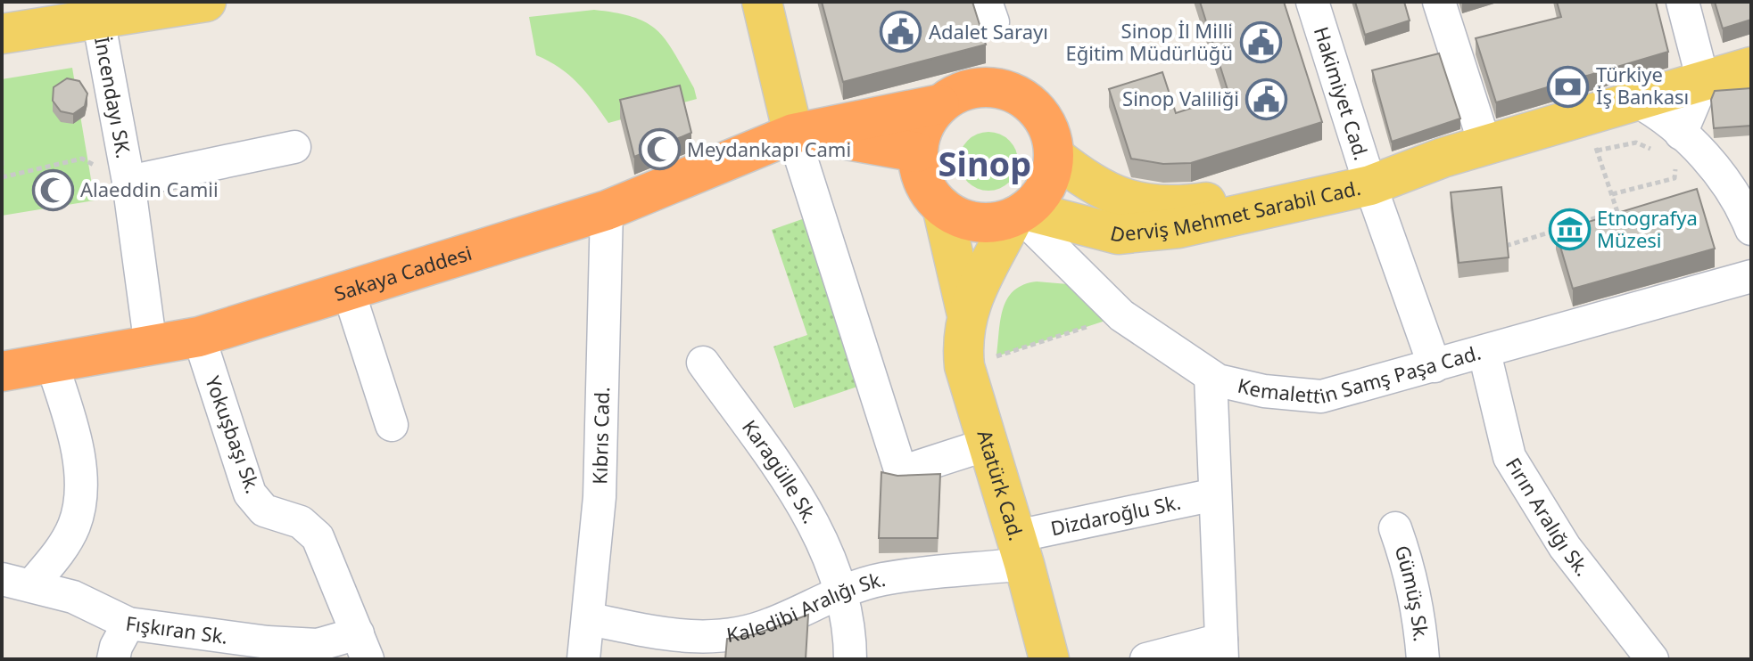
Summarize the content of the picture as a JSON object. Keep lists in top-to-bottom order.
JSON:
{
  "streets": {
    "highway": ["Sakaya Caddesi"],
    "main road": ["Derviş Mehmet Sarabil Cad.", "Atatürk Cad."],
    "street": [
      "Hakimiyet Cad.",
      "İncendayı SK.",
      "Kemalettin Samş Paşa Cad.",
      "Yokuşbaşı Sk.",
      "Kıbrıs Cad.",
      "Karagülle Sk.",
      "Dizdaroğlu Sk.",
      "Fırın Aralığı Sk.",
      "Gümüş Sk.",
      "Kaledibi Aralığı Sk.",
      "Fışkıran Sk."
    ]
  },
  "crossings": [
    ["Hakimiyet Cad.", "Derviş Mehmet Sarabil Cad."],
    ["Hakimiyet Cad.", "Kemalettin Samş Paşa Cad."],
    ["İncendayı SK.", "Sakaya Caddesi"],
    ["Derviş Mehmet Sarabil Cad.", "Sakaya Caddesi"],
    ["Derviş Mehmet Sarabil Cad.", "Kemalettin Samş Paşa Cad."],
    ["Sakaya Caddesi", "Kemalettin Samş Paşa Cad."],
    ["Sakaya Caddesi", "Yokuşbaşı Sk."],
    ["Sakaya Caddesi", "Kıbrıs Cad."],
    ["Kemalettin Samş Paşa Cad.", "Fırın Aralığı Sk."],
    ["Yokuşbaşı Sk.", "Fışkıran Sk."],
    ["Kıbrıs Cad.", "Kaledibi Aralığı Sk."],
    ["Karagülle Sk.", "Kaledibi Aralığı Sk."],
    ["Atatürk Cad.", "Dizdaroğlu Sk."],
    ["Atatürk Cad.", "Kaledibi Aralığı Sk."],
    ["Dizdaroğlu Sk.", "Kaledibi Aralığı Sk."]
  ],
  "districts": ["Sinop"],
  "places": {
    "public building": ["Adalet Sarayı", "Sinop İl Milli Eğitim Müdürlüğü", "Sinop Valiliği"],
    "bank": ["Türkiye İş Bankası"],
    "mosque": ["Meydankapı Cami", "Alaeddin Camii"],
    "museum": ["Etnografya Müzesi"]
  }
}
